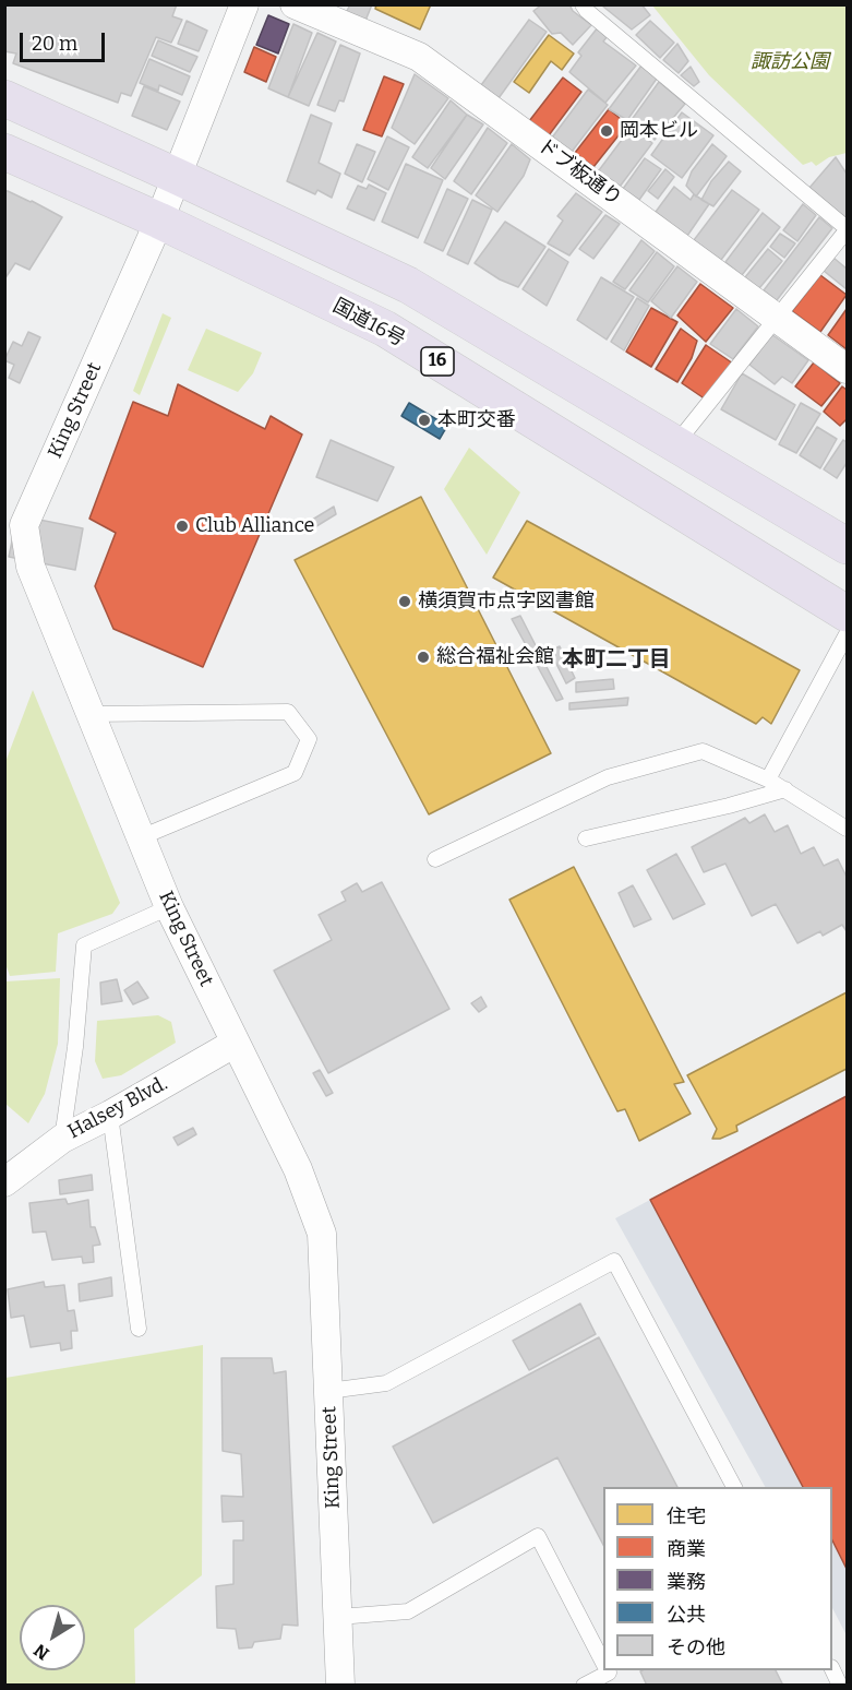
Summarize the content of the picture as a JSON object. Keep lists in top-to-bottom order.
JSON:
{
  "streets": {
    "highway": ["国道16号", "16"],
    "street": ["ドブ板通り", "King Street", "Halsey Blvd."]
  },
  "crossings": [
    ["国道16号", "King Street"],
    ["16", "King Street"],
    ["King Street", "Halsey Blvd."]
  ],
  "districts": ["本町二丁目"],
  "parks": ["諏訪公園"],
  "places": [
    "岡本ビル",
    "本町交番",
    "Club Alliance",
    "横須賀市点字図書館",
    "総合福祉会館"
  ],
  "legend": [
    "住宅",
    "商業",
    "業務",
    "公共",
    "その他"
  ],
  "scale_bar": "20 m",
  "north": "bottom left"
}
